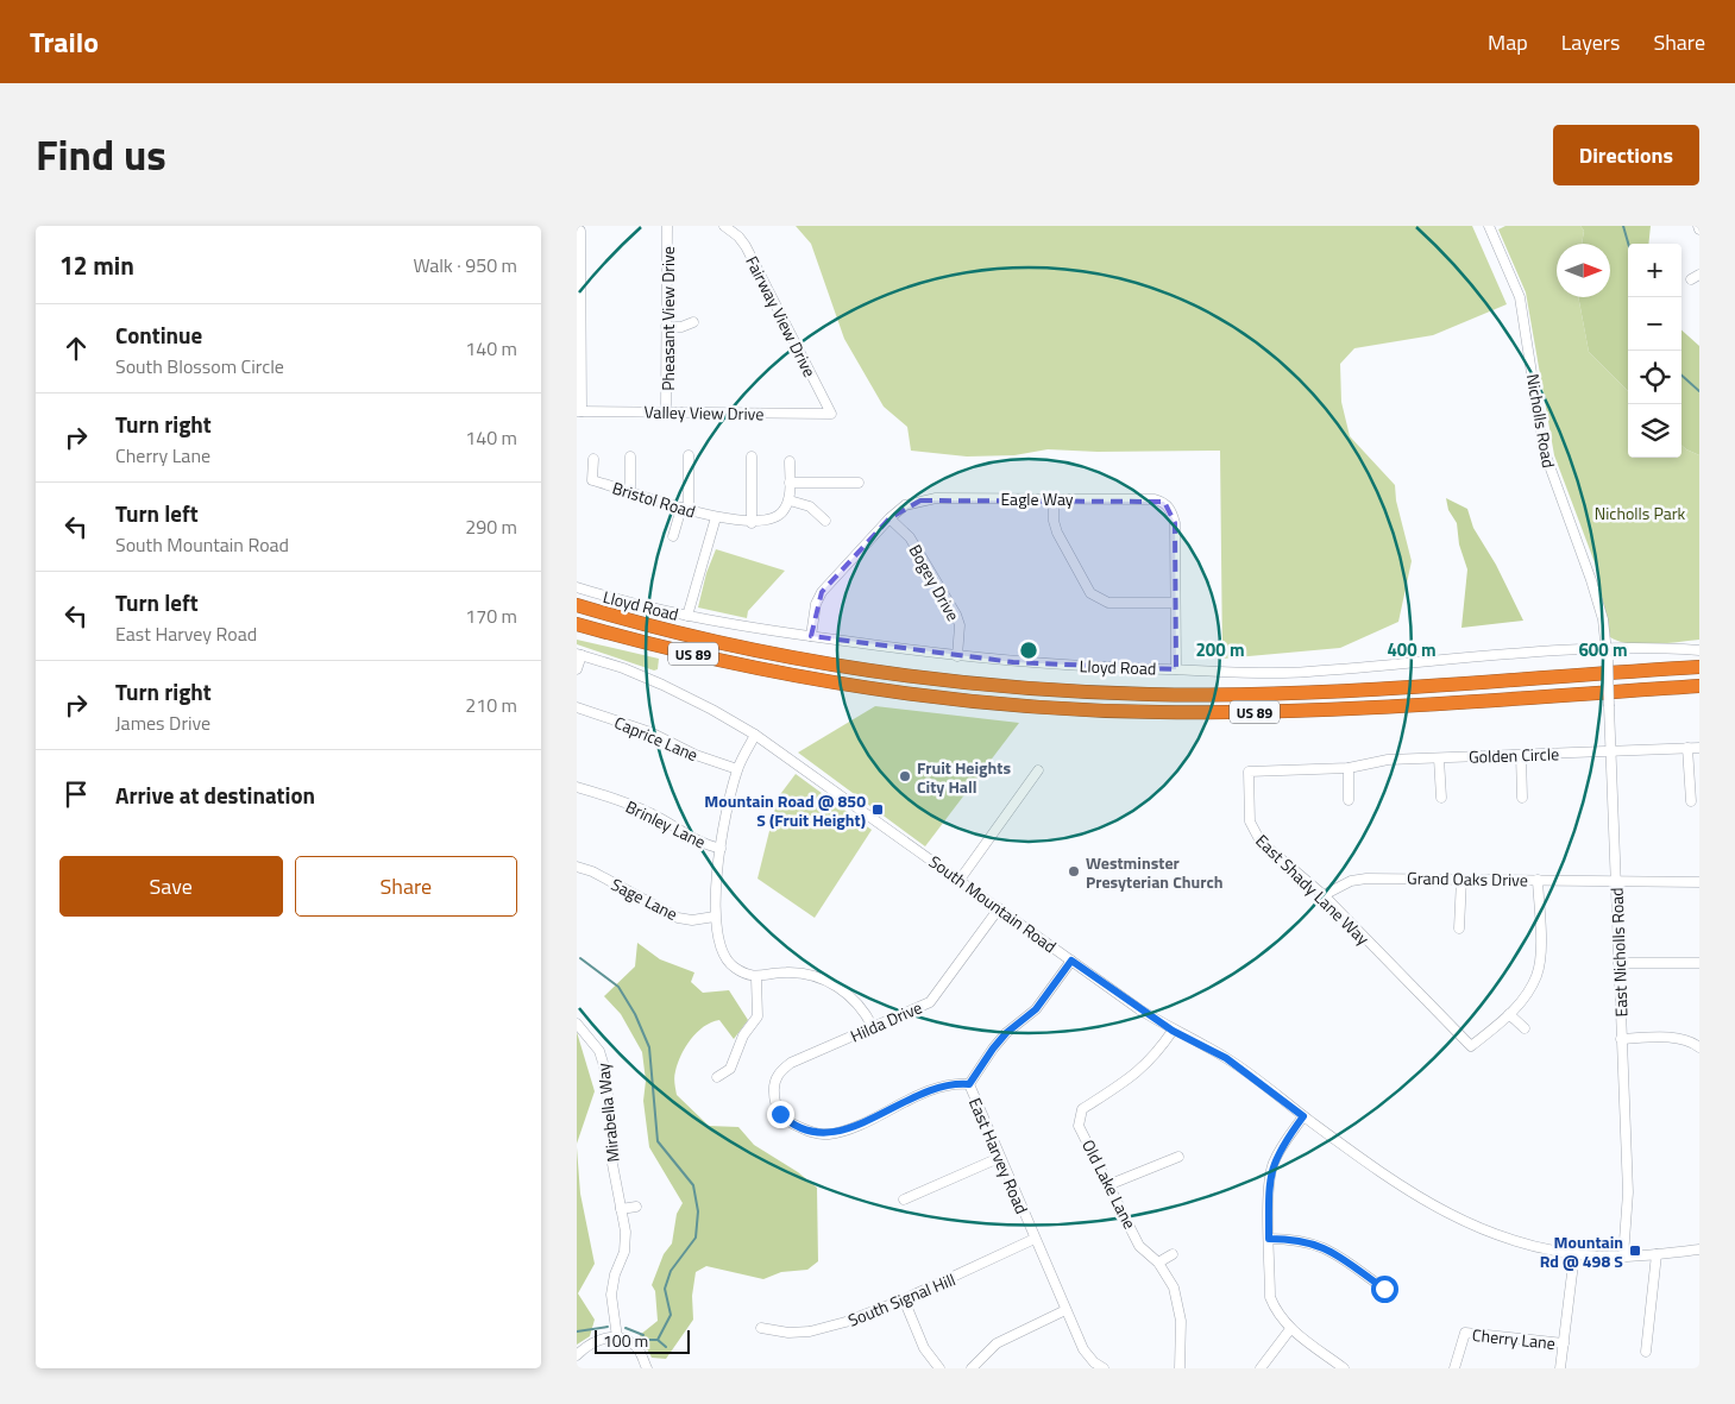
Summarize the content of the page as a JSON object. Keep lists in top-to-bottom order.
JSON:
{
  "streets": {
    "highway": ["US 89"],
    "street": [
      "Fairway View Drive",
      "Pheasant View Drive",
      "Valley View Drive",
      "Nicholls Road",
      "Eagle Way",
      "Bristol Road",
      "Bogey Drive",
      "Lloyd Road",
      "Caprice Lane",
      "Golden Circle",
      "Brinley Lane",
      "Grand Oaks Drive",
      "East Shady Lane Way",
      "Sage Lane",
      "South Mountain Road",
      "East Nicholls Road",
      "Hilda Drive",
      "Mirabella Way",
      "East Harvey Road",
      "Old Lake Lane",
      "South Signal Hill",
      "Cherry Lane"
    ]
  },
  "crossings": [
    ["Fairway View Drive", "Valley View Drive"],
    ["Pheasant View Drive", "Valley View Drive"],
    ["Nicholls Road", "Lloyd Road"],
    ["Nicholls Road", "East Nicholls Road"],
    ["Eagle Way", "Bogey Drive"],
    ["Eagle Way", "Lloyd Road"],
    ["Bristol Road", "Lloyd Road"],
    ["Bogey Drive", "Lloyd Road"],
    ["Lloyd Road", "East Nicholls Road"],
    ["Golden Circle", "East Shady Lane Way"],
    ["Golden Circle", "East Nicholls Road"],
    ["Grand Oaks Drive", "East Shady Lane Way"],
    ["Grand Oaks Drive", "East Nicholls Road"],
    ["South Mountain Road", "East Nicholls Road"],
    ["South Mountain Road", "Hilda Drive"],
    ["South Mountain Road", "East Harvey Road"],
    ["South Mountain Road", "Old Lake Lane"],
    ["Hilda Drive", "East Harvey Road"],
    ["East Harvey Road", "South Signal Hill"]
  ],
  "parks": ["Nicholls Park"],
  "places": {
    "other": ["Fruit Heights City Hall", "Westminster Presyterian Church"],
    "transit": ["Mountain Road @ 850 S (Fruit Height)", "Mountain Rd @ 498 S"]
  },
  "scale_bar": "100 m",
  "north": "right",
  "page": {
    "header": "Trailo",
    "nav": ["Map", "Layers", "Share"],
    "title": "Find us",
    "buttons": [
      "Directions",
      ["Save", "Share"]
    ],
    "heading": ["12 min", "Walk · 950 m"],
    "map_buttons": ["+", "−"],
    "list": [
      ["Continue", "South Blossom Circle", "140 m"],
      ["Turn right", "Cherry Lane", "140 m"],
      ["Turn left", "South Mountain Road", "290 m"],
      ["Turn left", "East Harvey Road", "170 m"],
      ["Turn right", "James Drive", "210 m"],
      "Arrive at destination"
    ],
    "scale": "100 m"
  },
  "rings": ["200 m", "400 m", "600 m"]
}
